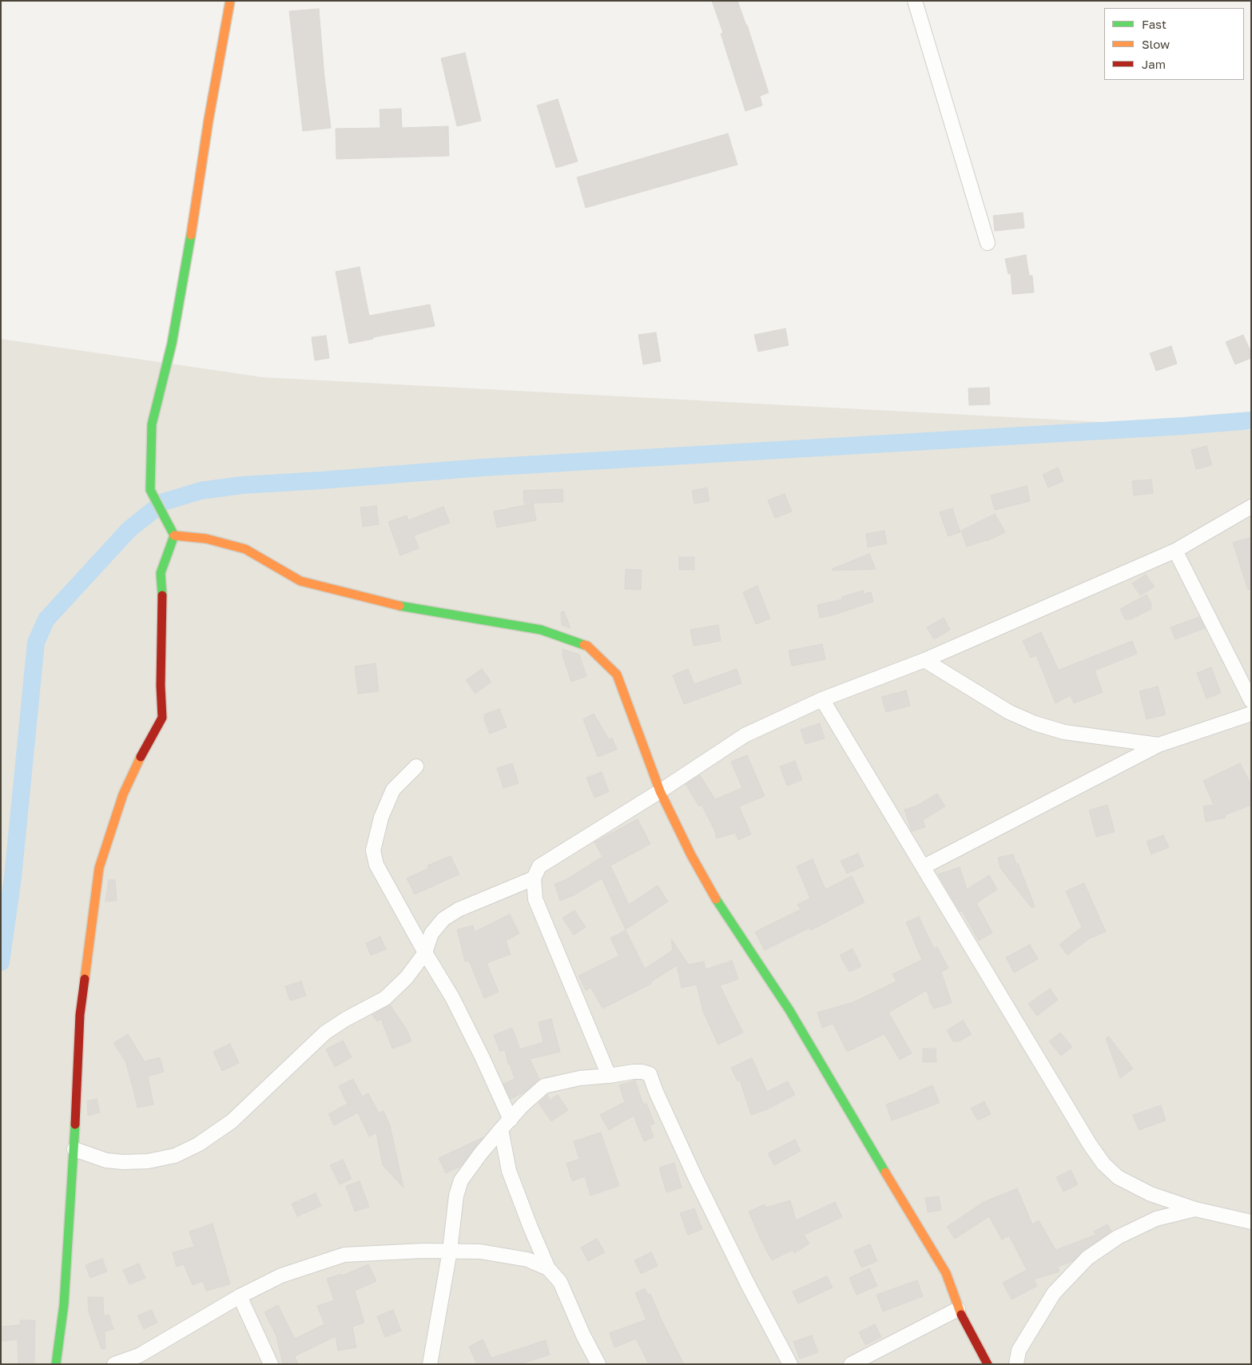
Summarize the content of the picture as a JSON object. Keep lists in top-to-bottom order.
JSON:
{
  "legend": ["Fast", "Slow", "Jam"]
}
